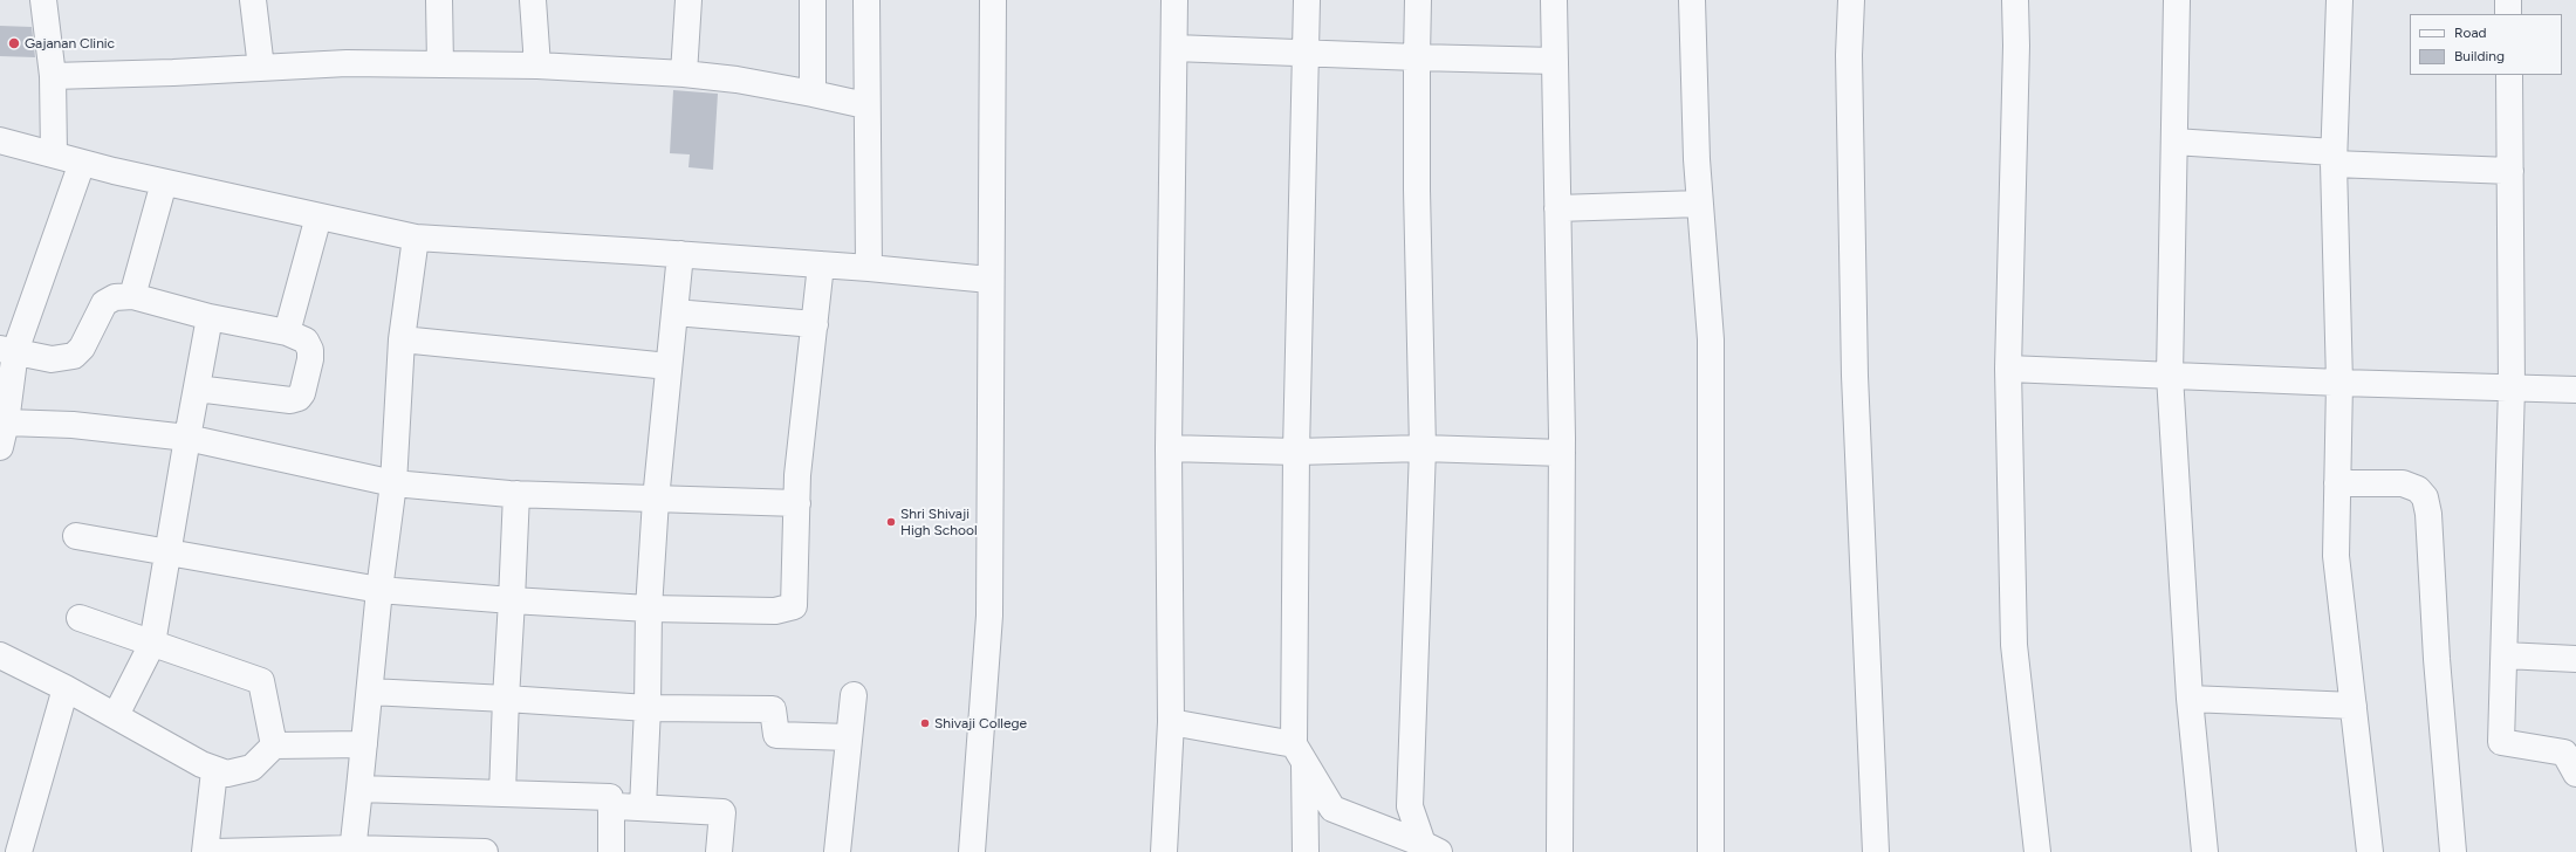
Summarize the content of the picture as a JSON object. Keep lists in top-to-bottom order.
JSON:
{
  "places": ["Gajanan Clinic", "Shri Shivaji High School", "Shivaji College"],
  "legend": ["Road", "Building"]
}
